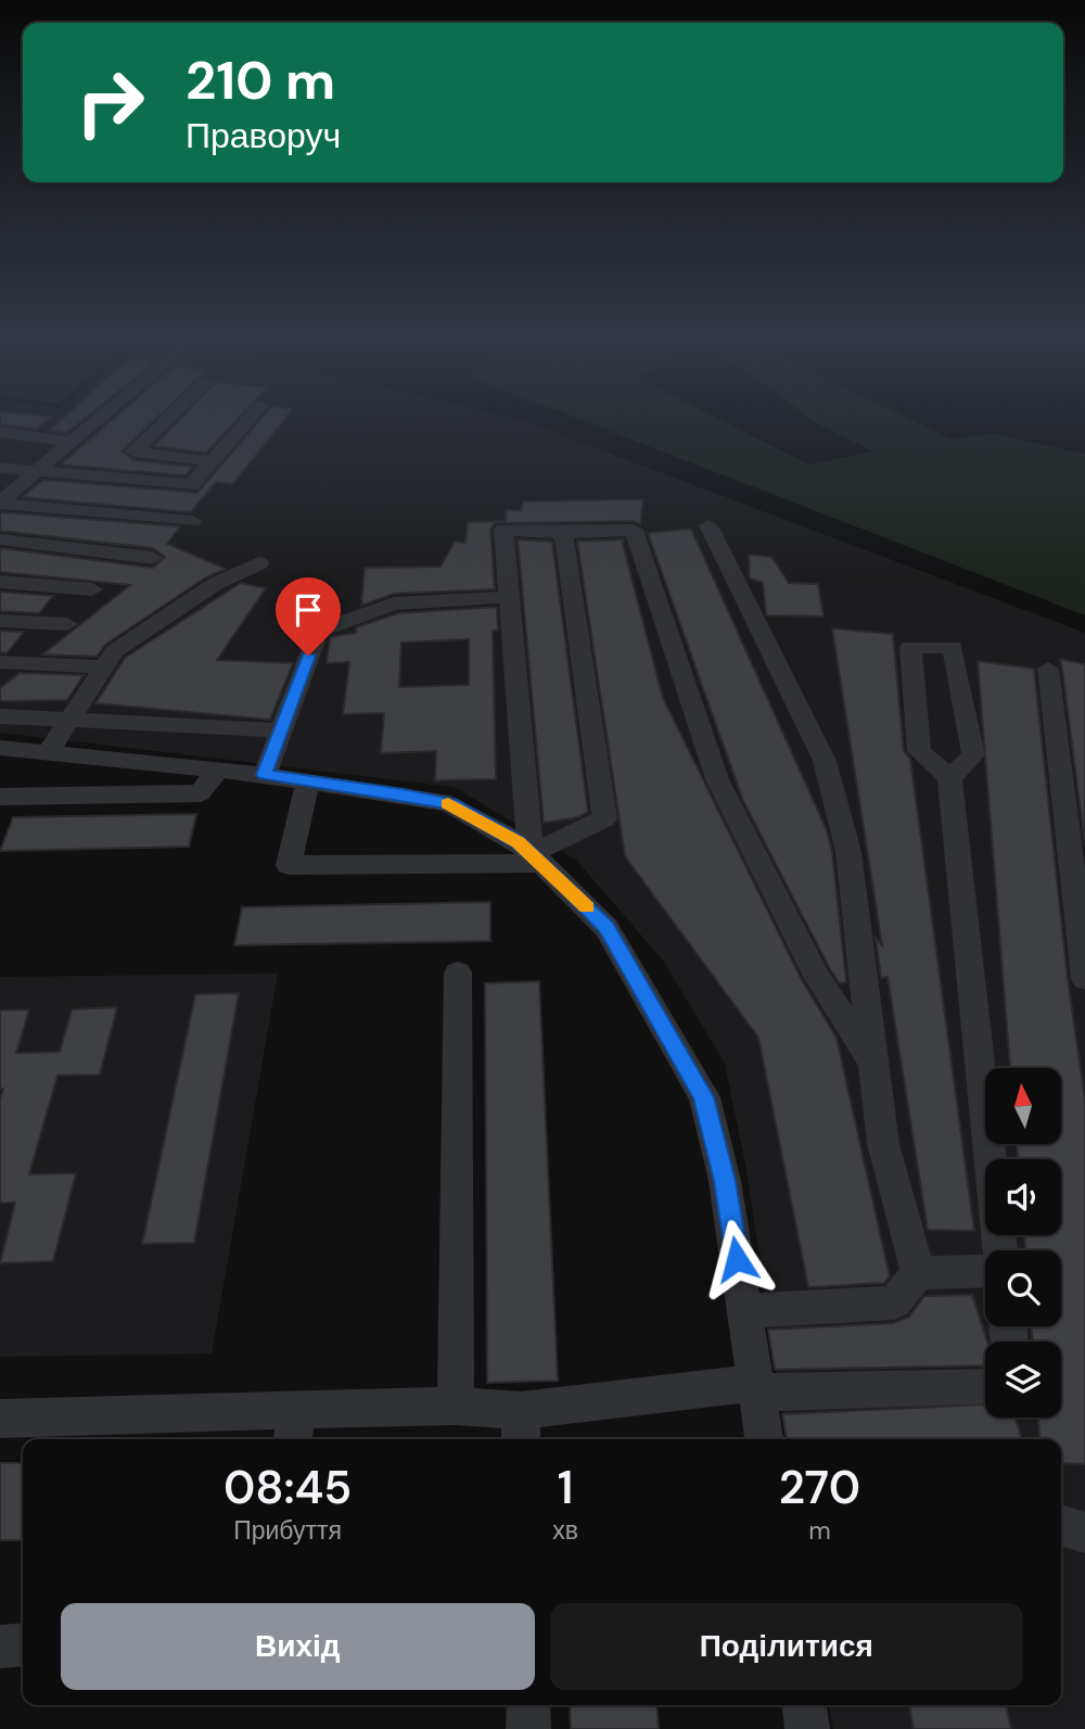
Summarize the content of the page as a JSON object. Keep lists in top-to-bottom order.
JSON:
{
  "north": "top",
  "page": {
    "turn": ["210 m", "Праворуч"],
    "eta": [
      "08:45",
      "Прибуття",
      "1",
      "хв",
      "270",
      "m"
    ],
    "buttons": ["Вихід", "Поділитися"]
  }
}
